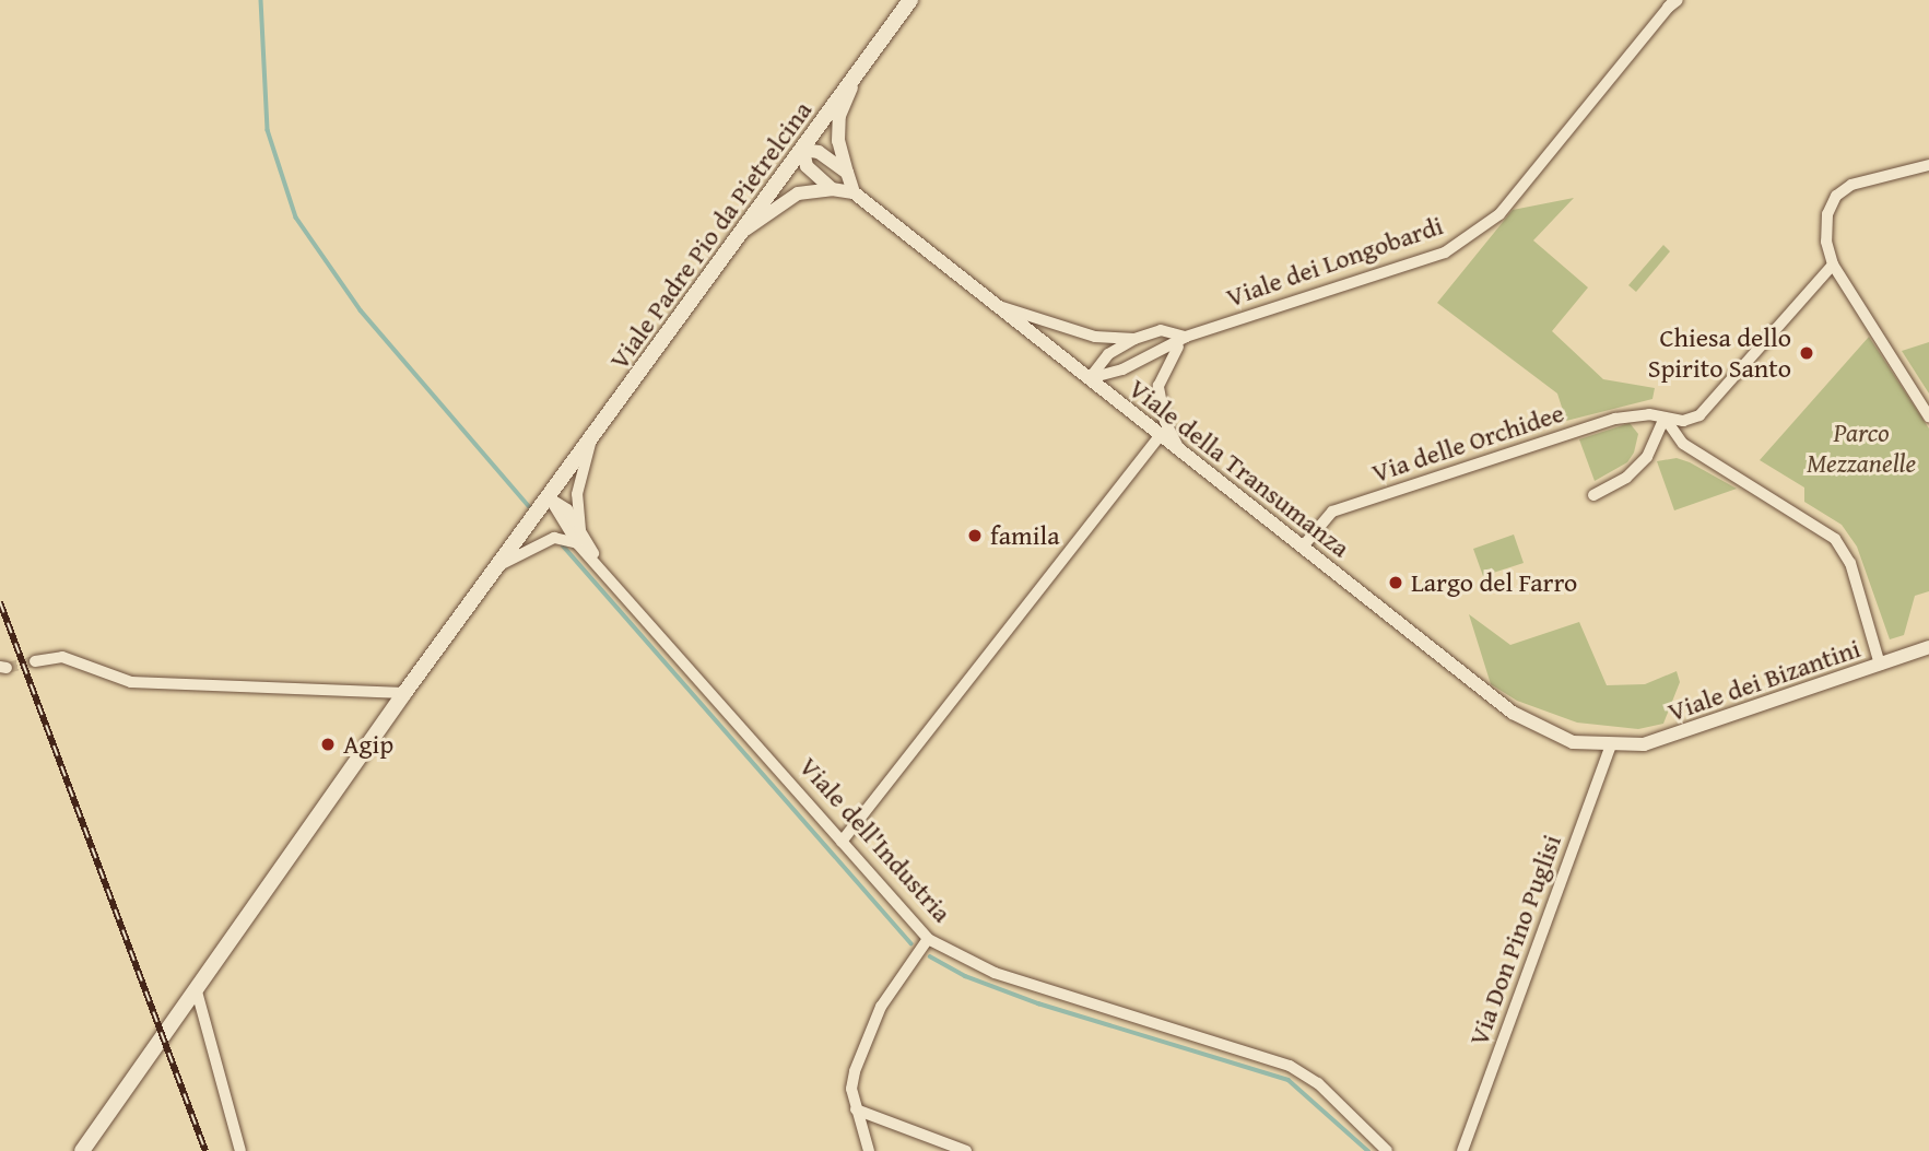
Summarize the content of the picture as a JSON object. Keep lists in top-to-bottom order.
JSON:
{
  "streets": {
    "main road": ["Viale Padre Pio da Pietrelcina"],
    "street": [
      "Viale dei Longobardi",
      "Via delle Orchidee",
      "Viale della Transumanza",
      "Viale dei Bizantini",
      "Viale dell'Industria",
      "Via Don Pino Puglisi"
    ]
  },
  "crossings": [
    ["Viale Padre Pio da Pietrelcina", "Viale della Transumanza"],
    ["Viale Padre Pio da Pietrelcina", "Viale dell'Industria"],
    ["Viale dei Longobardi", "Viale della Transumanza"],
    ["Via delle Orchidee", "Viale della Transumanza"],
    ["Viale della Transumanza", "Viale dei Bizantini"],
    ["Viale della Transumanza", "Via Don Pino Puglisi"],
    ["Viale dei Bizantini", "Via Don Pino Puglisi"]
  ],
  "parks": ["Parco Mezzanelle"],
  "places": [
    "Chiesa dello Spirito Santo",
    "famila",
    "Largo del Farro",
    "Agip"
  ]
}
